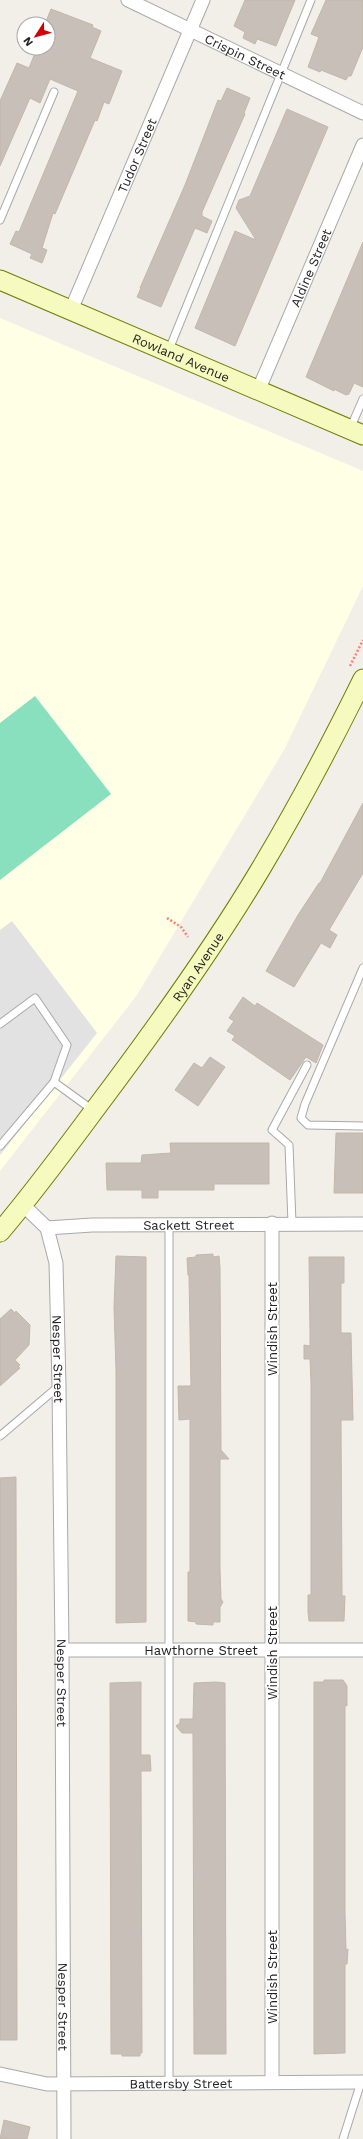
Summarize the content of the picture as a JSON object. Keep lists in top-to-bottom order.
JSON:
{
  "streets": {
    "street": [
      "Crispin Street",
      "Tudor Street",
      "Aldine Street",
      "Rowland Avenue",
      "Ryan Avenue",
      "Sackett Street",
      "Windish Street",
      "Nesper Street",
      "Hawthorne Street",
      "Battersby Street"
    ]
  },
  "crossings": [
    ["Crispin Street", "Tudor Street"],
    ["Tudor Street", "Rowland Avenue"],
    ["Aldine Street", "Rowland Avenue"],
    ["Sackett Street", "Windish Street"],
    ["Sackett Street", "Nesper Street"],
    ["Windish Street", "Hawthorne Street"],
    ["Windish Street", "Battersby Street"],
    ["Nesper Street", "Hawthorne Street"],
    ["Nesper Street", "Battersby Street"]
  ],
  "north": "bottom left"
}
